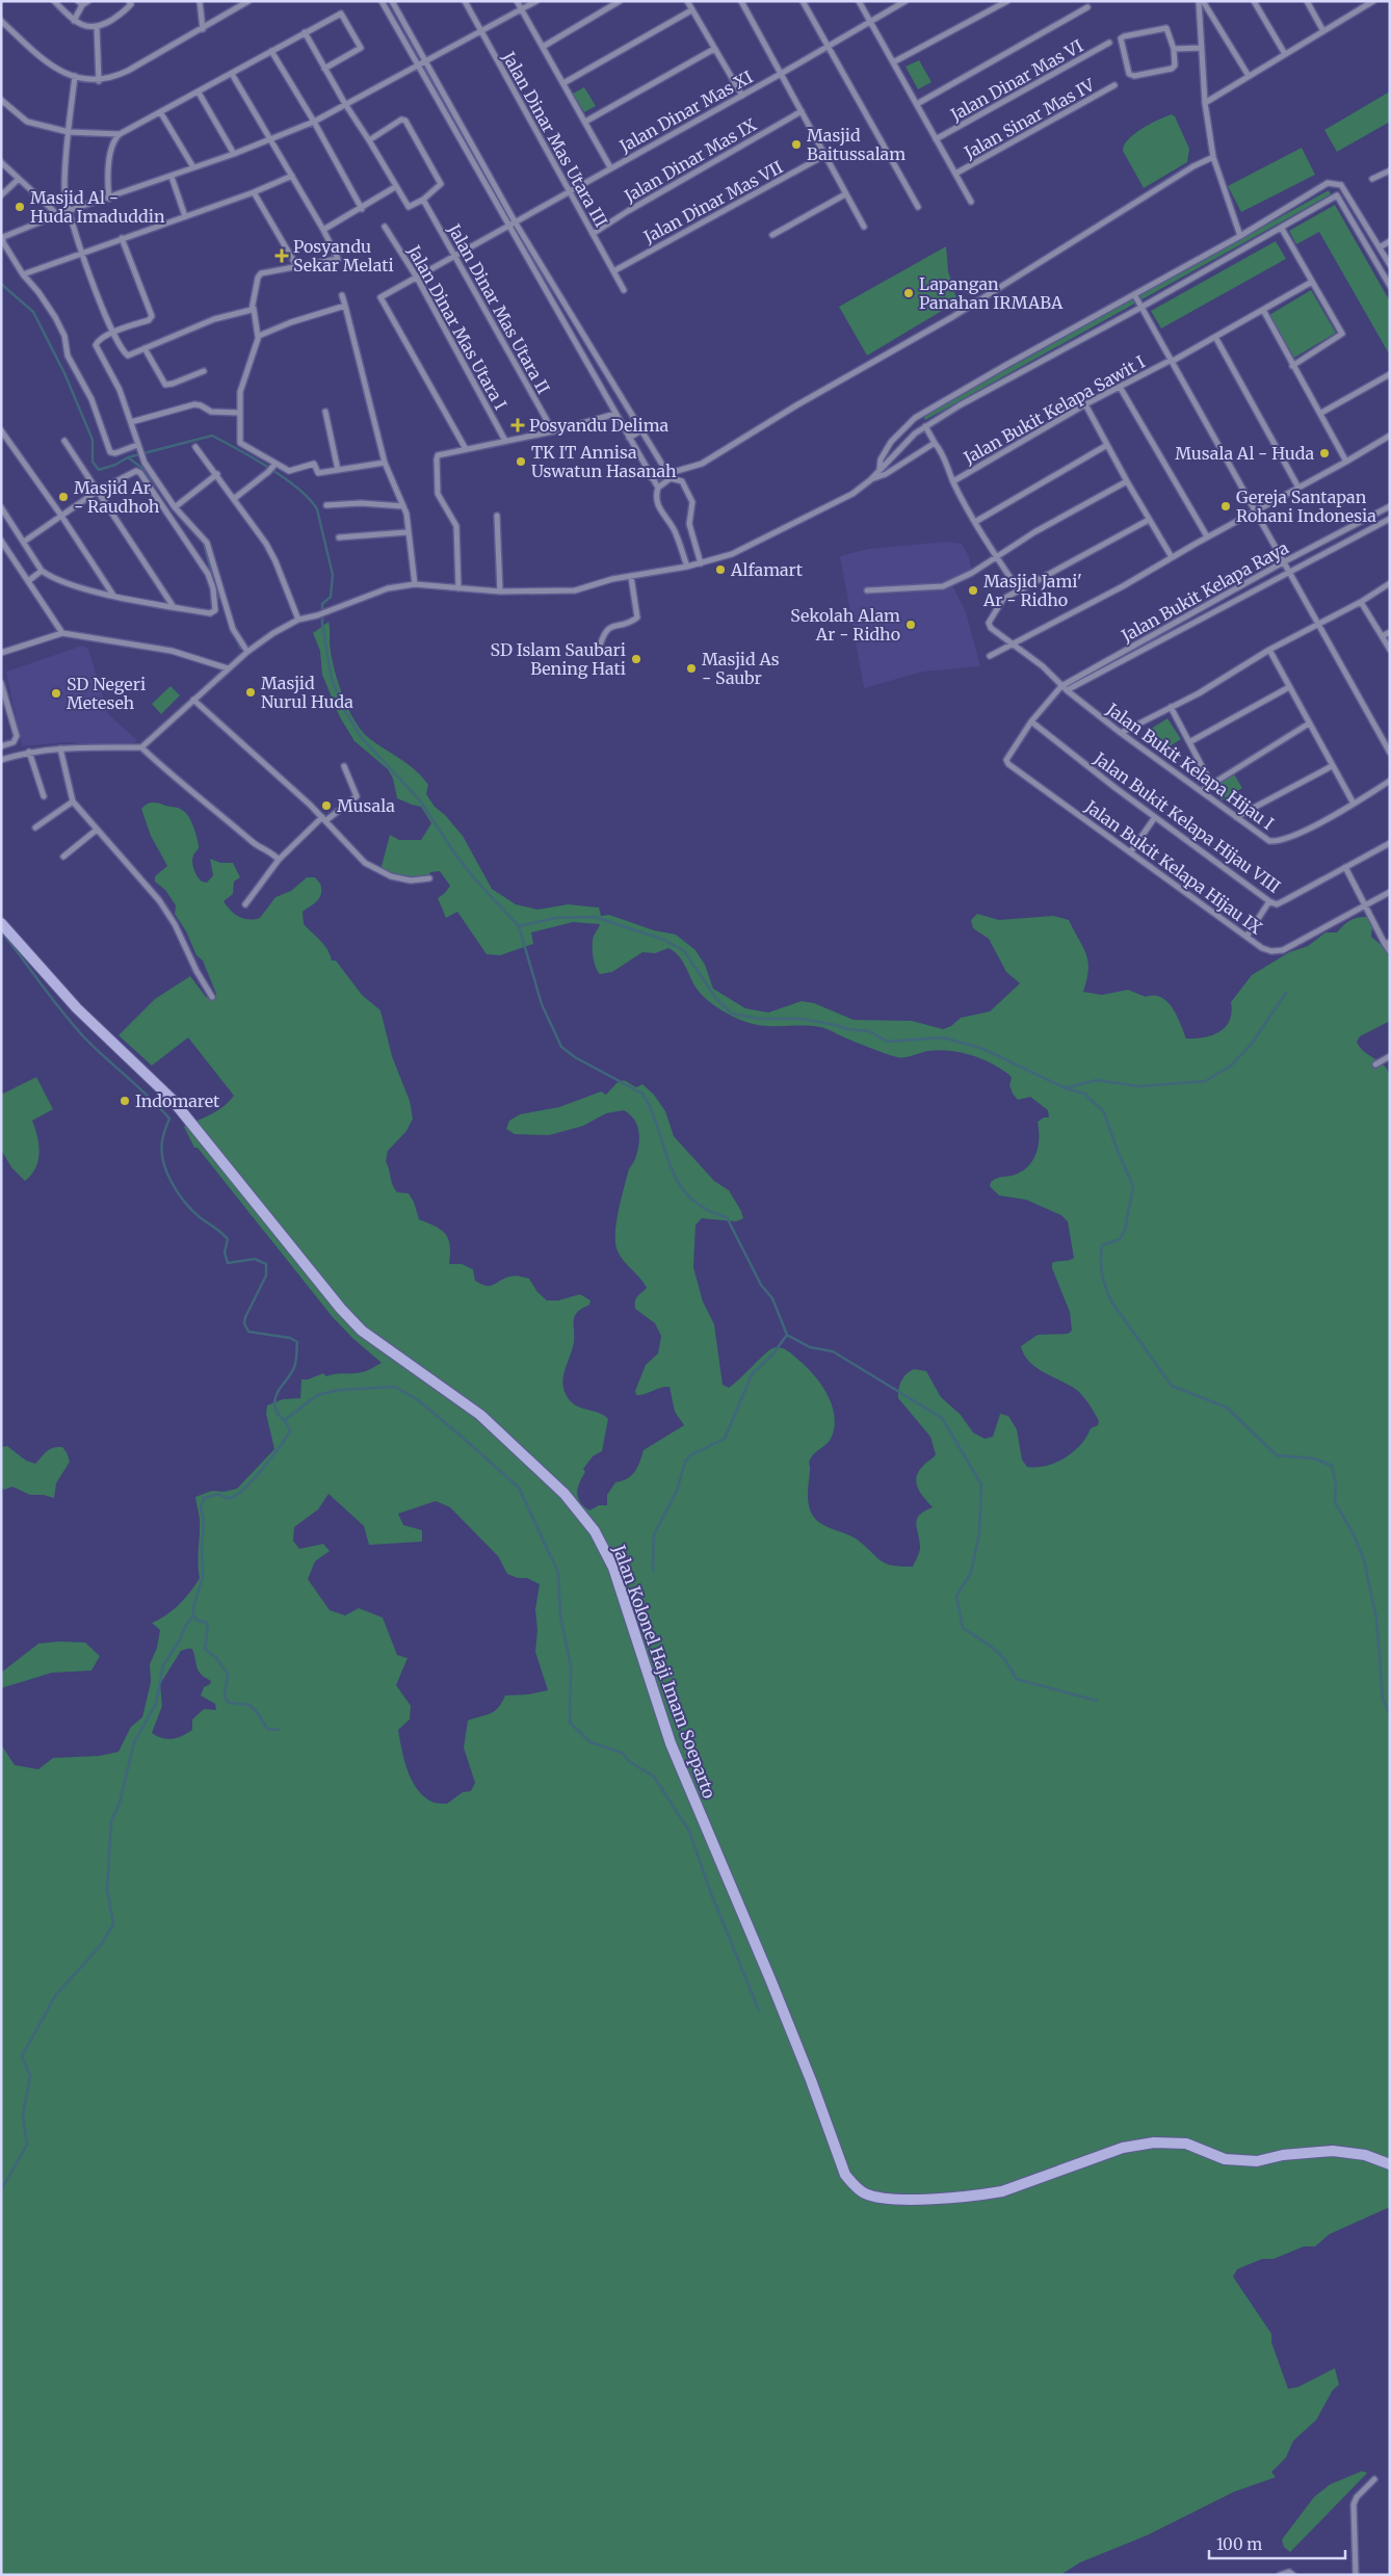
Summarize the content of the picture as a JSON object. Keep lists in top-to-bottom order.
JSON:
{
  "streets": {
    "main road": ["Jalan Kolonel Haji Imam Soeparto"],
    "street": [
      "Jalan Dinar Mas VI",
      "Jalan Dinar Mas XI",
      "Jalan Sinar Mas IV",
      "Jalan Dinar Mas Utara III",
      "Jalan Dinar Mas IX",
      "Jalan Dinar Mas VII",
      "Jalan Dinar Mas Utara II",
      "Jalan Dinar Mas Utara I",
      "Jalan Bukit Kelapa Sawit I",
      "Jalan Bukit Kelapa Raya",
      "Jalan Bukit Kelapa Hijau I",
      "Jalan Bukit Kelapa Hijau VIII",
      "Jalan Bukit Kelapa Hijau IX"
    ]
  },
  "crossings": [
    ["Jalan Dinar Mas XI", "Jalan Dinar Mas Utara III"],
    ["Jalan Dinar Mas XI", "Jalan Dinar Mas Utara II"],
    ["Jalan Dinar Mas XI", "Jalan Dinar Mas Utara I"],
    ["Jalan Dinar Mas Utara III", "Jalan Dinar Mas IX"],
    ["Jalan Dinar Mas Utara III", "Jalan Dinar Mas VII"],
    ["Jalan Bukit Kelapa Raya", "Jalan Bukit Kelapa Hijau I"],
    ["Jalan Bukit Kelapa Hijau VIII", "Jalan Bukit Kelapa Hijau IX"]
  ],
  "places": {
    "other": [
      "Masjid Baitussalam",
      "Masjid Al - Huda Imaduddin",
      "Lapangan Panahan IRMABA",
      "Musala Al - Huda",
      "TK IT Annisa Uswatun Hasanah",
      "Masjid Ar - Raudhoh",
      "Gereja Santapan Rohani Indonesia",
      "Alfamart",
      "Masjid Jami' Ar - Ridho",
      "Sekolah Alam Ar - Ridho",
      "SD Islam Saubari Bening Hati",
      "Masjid As - Saubr",
      "Masjid Nurul Huda",
      "SD Negeri Meteseh",
      "Musala",
      "Indomaret"
    ],
    "health": ["Posyandu Sekar Melati", "Posyandu Delima"]
  },
  "scale_bar": "100 m"
}
